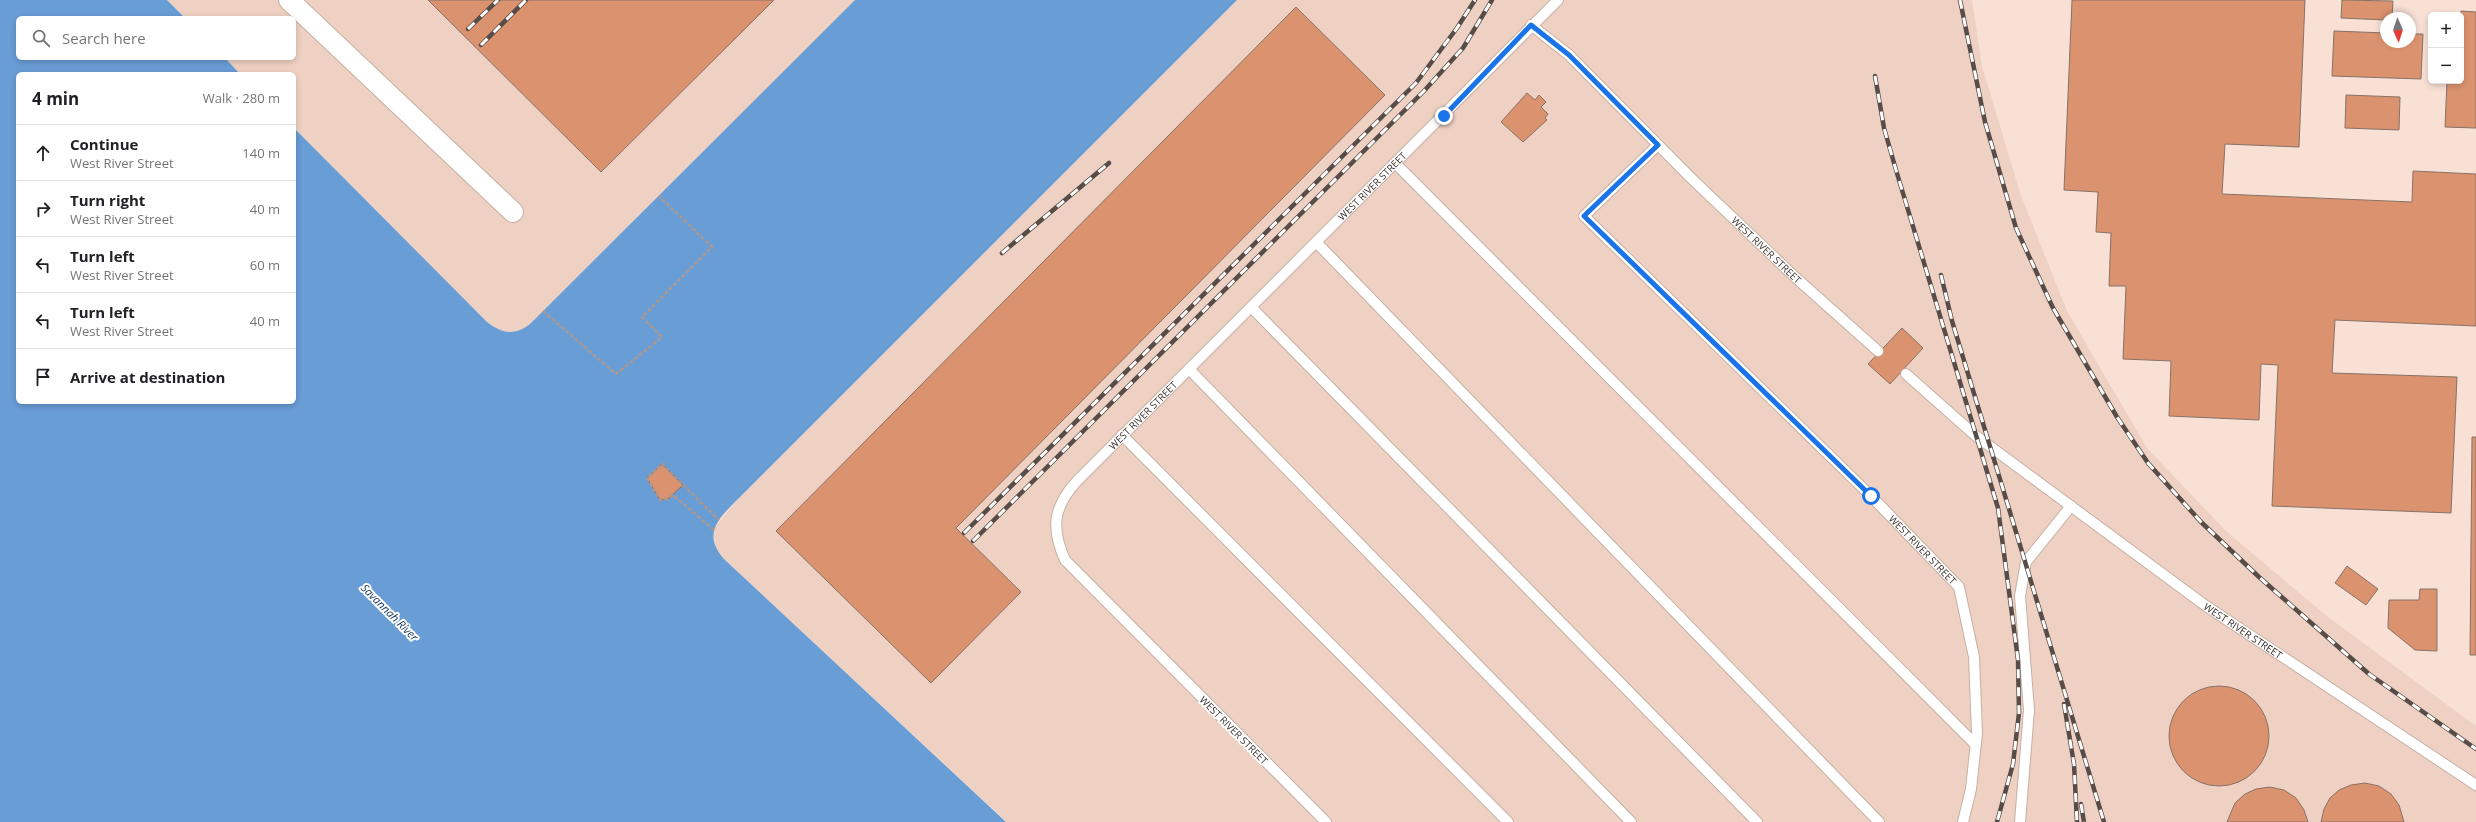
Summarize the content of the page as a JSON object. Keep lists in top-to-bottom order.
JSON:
{
  "streets": {
    "lane": ["WEST RIVER STREET"]
  },
  "water": ["Savannah River"],
  "north": "bottom",
  "page": {
    "map_buttons": ["+", "−"],
    "search": "Search here",
    "heading": ["4 min", "Walk · 280 m"],
    "list": [
      ["Continue", "West River Street", "140 m"],
      ["Turn right", "West River Street", "40 m"],
      ["Turn left", "West River Street", "60 m"],
      ["Turn left", "West River Street", "40 m"],
      "Arrive at destination"
    ]
  }
}
